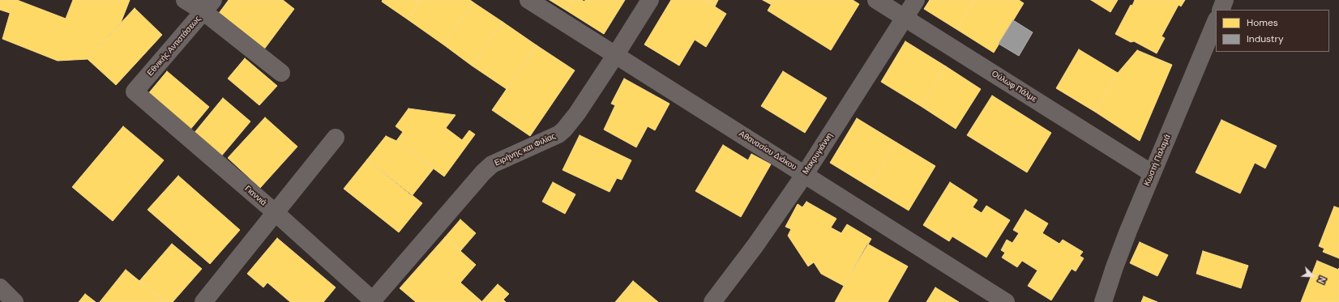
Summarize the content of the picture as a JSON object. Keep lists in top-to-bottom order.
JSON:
{
  "streets": {
    "street": [
      "Εθνικής Αντιστάσεως",
      "Ούλωφ Πάλμε",
      "Ειρήνης και Φιλίας",
      "Αθανασίου Διάκου",
      "Μακρυγιάννη",
      "Κωστή Παλαμά",
      "Γιαννιά"
    ]
  },
  "crossings": [
    ["Εθνικής Αντιστάσεως", "Γιαννιά"],
    ["Ούλωφ Πάλμε", "Μακρυγιάννη"],
    ["Ούλωφ Πάλμε", "Κωστή Παλαμά"],
    ["Ειρήνης και Φιλίας", "Αθανασίου Διάκου"],
    ["Ειρήνης και Φιλίας", "Γιαννιά"],
    ["Αθανασίου Διάκου", "Μακρυγιάννη"]
  ],
  "legend": ["Homes", "Industry"],
  "north": "bottom right"
}
